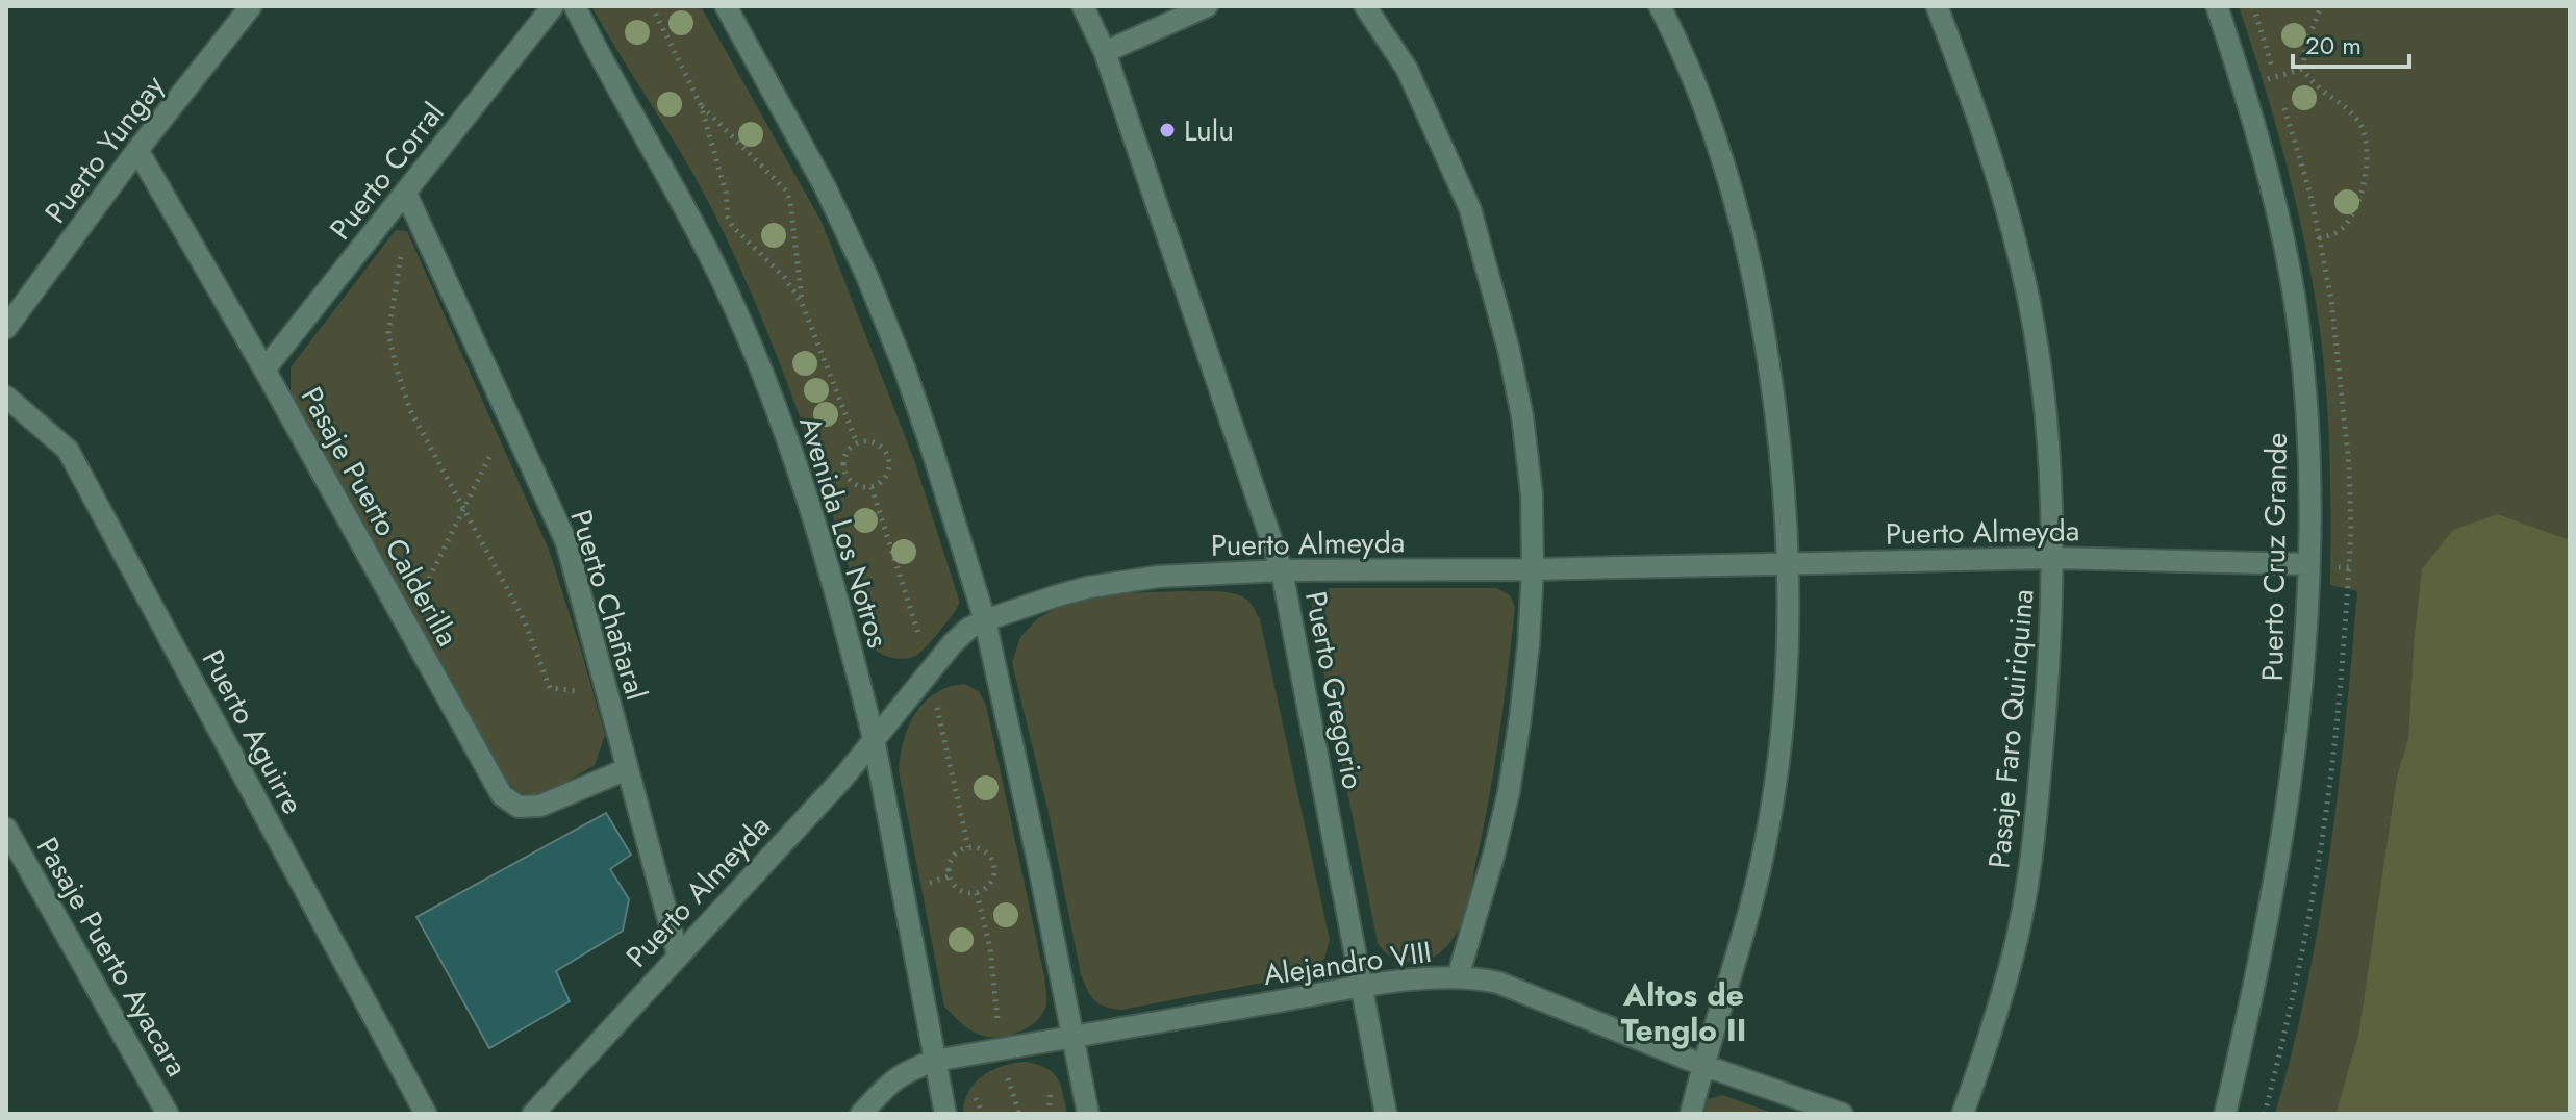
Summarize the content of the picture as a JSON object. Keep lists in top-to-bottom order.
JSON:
{
  "streets": {
    "street": [
      "Puerto Yungay",
      "Puerto Corral",
      "Pasaje Puerto Calderilla",
      "Avenida Los Notros",
      "Puerto Almeyda",
      "Puerto Cruz Grande",
      "Puerto Chañaral",
      "Puerto Gregorio",
      "Pasaje Faro Quiriquina",
      "Puerto Aguirre",
      "Pasaje Puerto Ayacara",
      "Alejandro VIII"
    ]
  },
  "crossings": [
    ["Puerto Yungay", "Pasaje Puerto Calderilla"],
    ["Puerto Corral", "Pasaje Puerto Calderilla"],
    ["Puerto Corral", "Puerto Chañaral"],
    ["Pasaje Puerto Calderilla", "Puerto Chañaral"],
    ["Avenida Los Notros", "Puerto Almeyda"],
    ["Avenida Los Notros", "Alejandro VIII"],
    ["Puerto Almeyda", "Puerto Cruz Grande"],
    ["Puerto Almeyda", "Puerto Chañaral"],
    ["Puerto Almeyda", "Puerto Gregorio"],
    ["Puerto Almeyda", "Pasaje Faro Quiriquina"],
    ["Puerto Gregorio", "Alejandro VIII"]
  ],
  "districts": ["Altos de Tenglo II"],
  "places": ["Lulu"],
  "scale_bar": "20 m"
}
